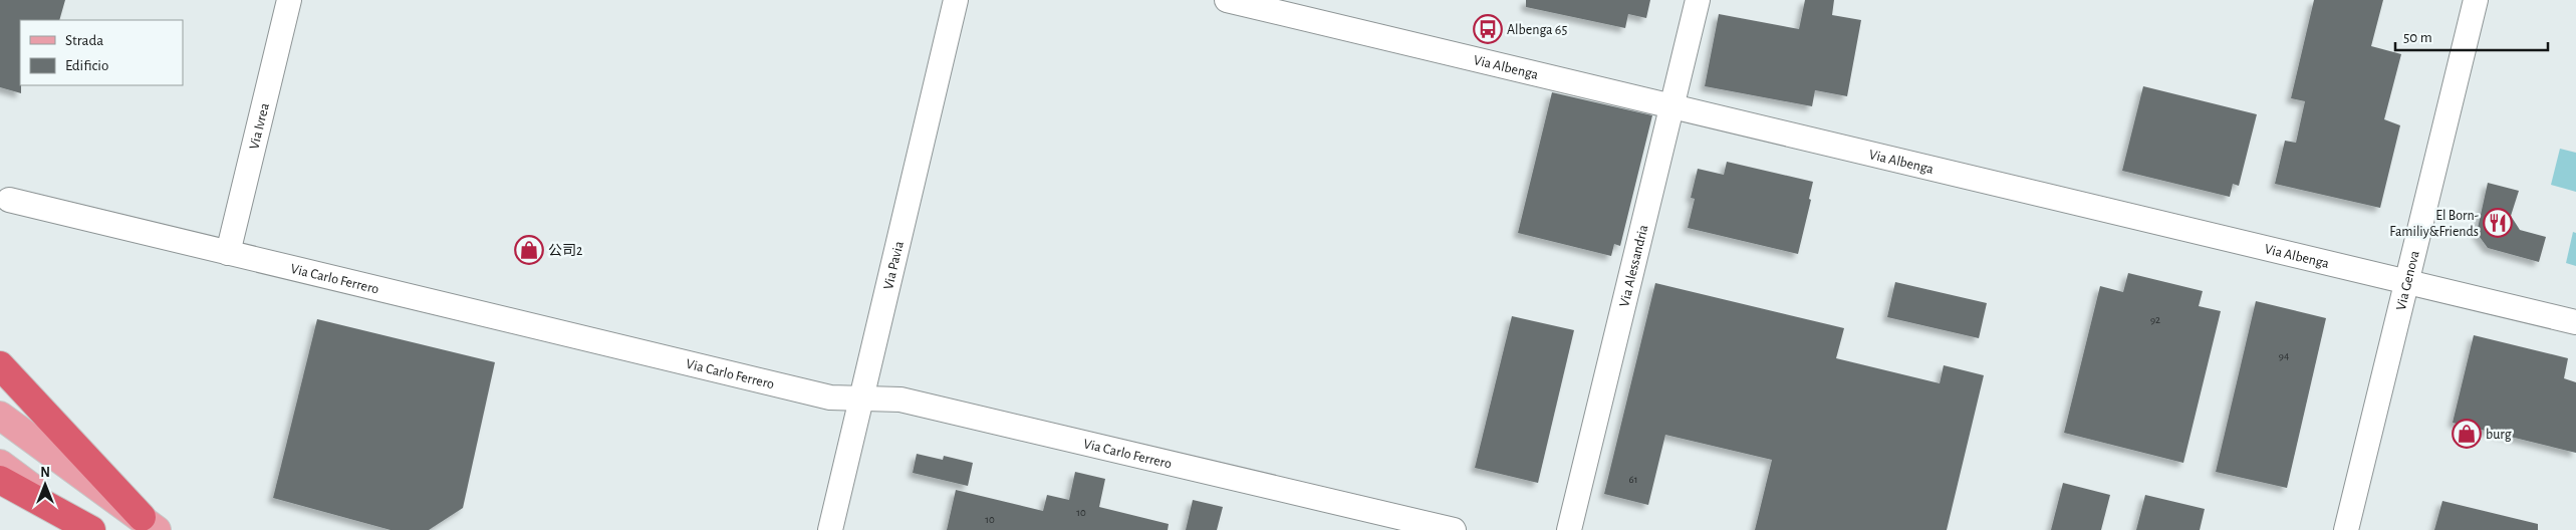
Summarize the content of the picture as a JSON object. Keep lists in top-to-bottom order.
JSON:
{
  "streets": {
    "street": [
      "Via Albenga",
      "Via Ivrea",
      "Via Pavia",
      "Via Alessandria",
      "Via Carlo Ferrero",
      "Via Genova"
    ]
  },
  "crossings": [
    ["Via Albenga", "Via Alessandria"],
    ["Via Albenga", "Via Genova"],
    ["Via Ivrea", "Via Carlo Ferrero"],
    ["Via Pavia", "Via Carlo Ferrero"]
  ],
  "places": {
    "bus stop": ["Albenga 65"],
    "restaurant": ["El Born- Familiy&Friends"],
    "shop": ["公司2", "burg"]
  },
  "house_numbers": [
    "92",
    "94",
    "61",
    "10",
    "10"
  ],
  "legend": ["Strada", "Edificio"],
  "scale_bar": "50 m",
  "north": "top"
}
